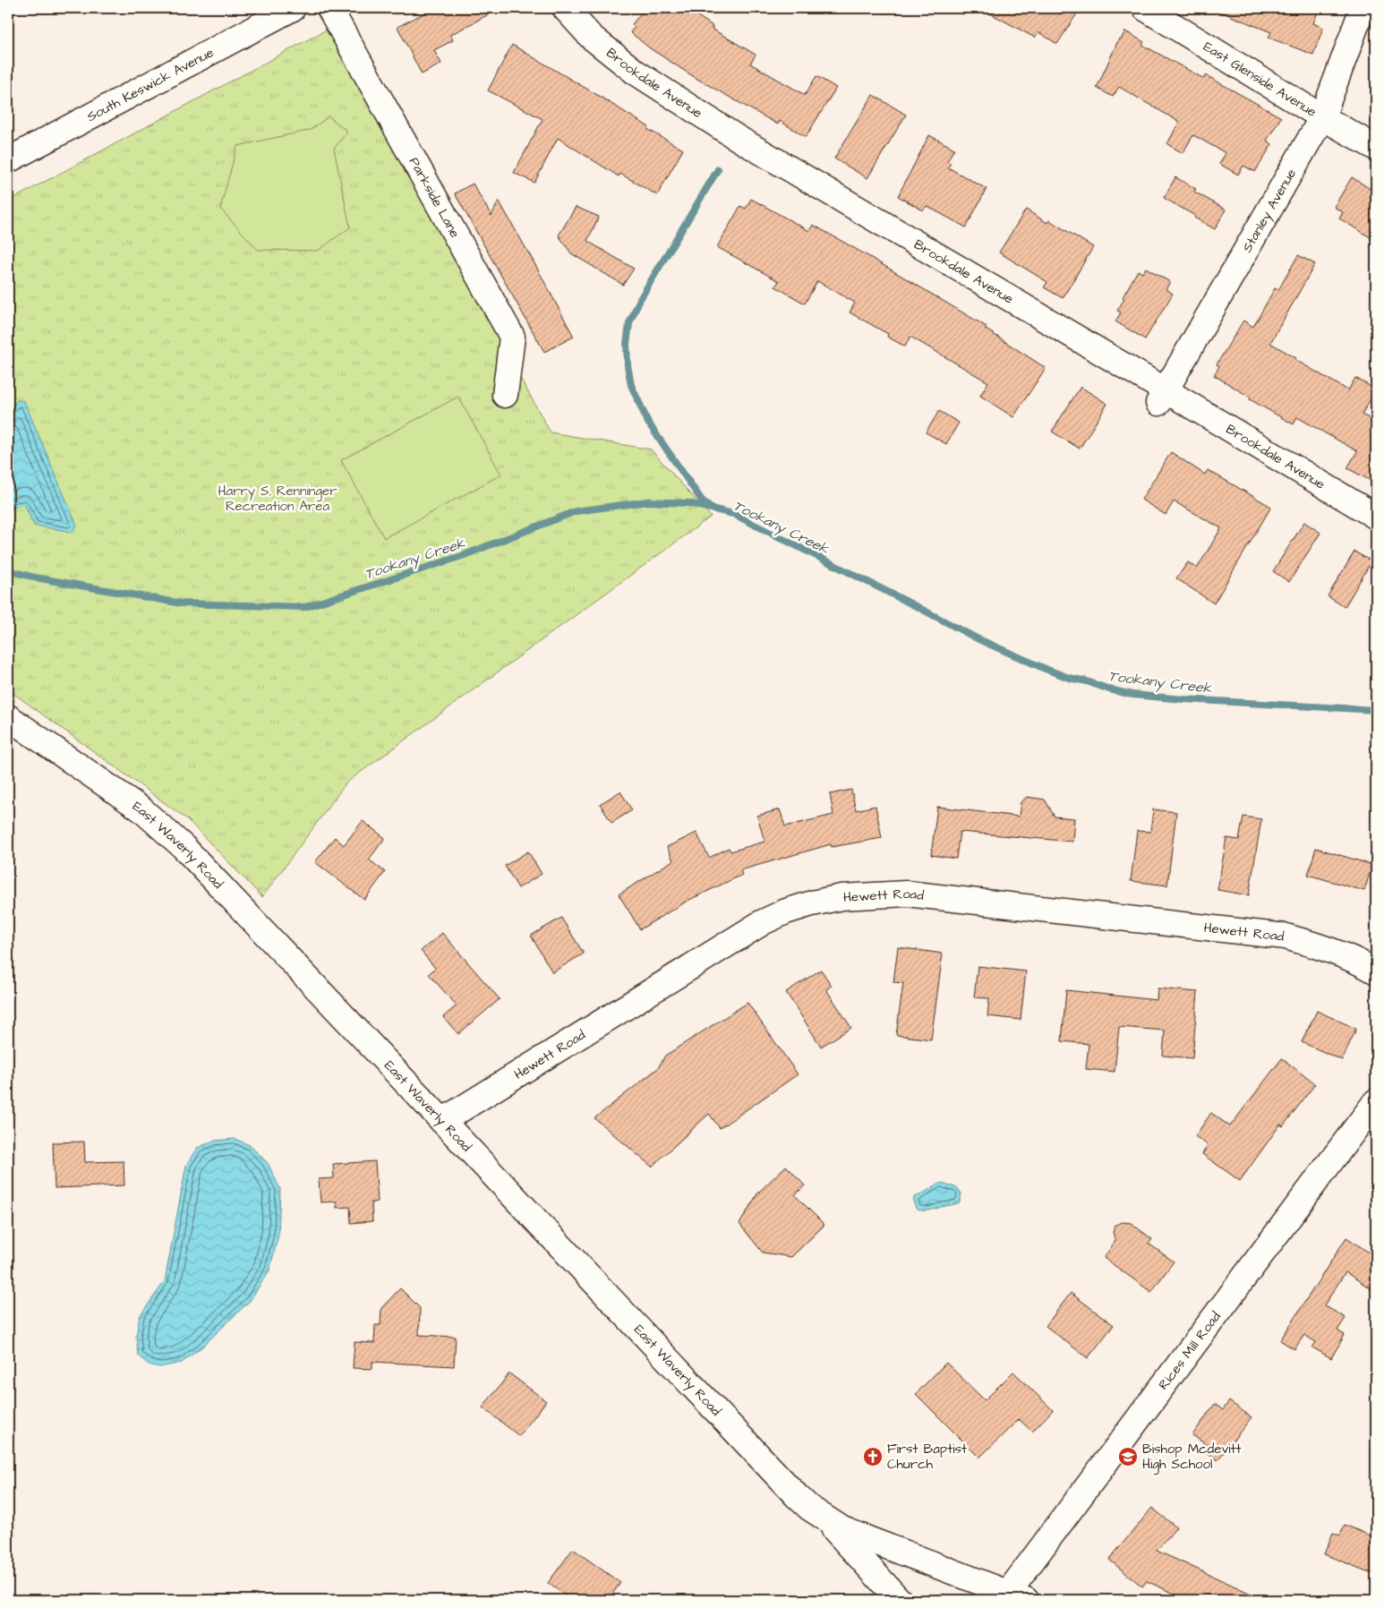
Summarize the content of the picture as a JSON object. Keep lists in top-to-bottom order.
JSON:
{
  "streets": {
    "street": [
      "East Glenside Avenue",
      "Brookdale Avenue",
      "South Keswick Avenue",
      "Parkside Lane",
      "Stanley Avenue",
      "East Waverly Road",
      "Hewett Road",
      "Rices Mill Road"
    ]
  },
  "crossings": [
    ["East Glenside Avenue", "Stanley Avenue"],
    ["Brookdale Avenue", "Stanley Avenue"],
    ["East Waverly Road", "Hewett Road"],
    ["East Waverly Road", "Rices Mill Road"]
  ],
  "water": ["Tookany Creek"],
  "parks": ["Harry S. Renninger Recreation Area"],
  "places": {
    "church": ["First Baptist Church"],
    "school or university": ["Bishop Mcdevitt High School"]
  }
}
